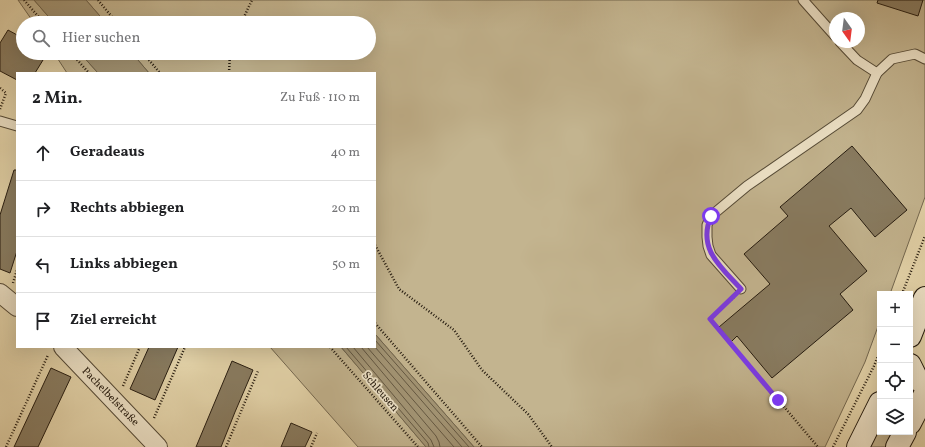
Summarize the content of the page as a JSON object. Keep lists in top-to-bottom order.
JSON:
{
  "streets": {
    "street": ["Pachelbelstraße"],
    "path": ["Schleusen"]
  },
  "north": "bottom",
  "page": {
    "search": "Hier suchen",
    "heading": ["2 Min.", "Zu Fuß · 110 m"],
    "list": [
      ["Geradeaus", "40 m"],
      ["Rechts abbiegen", "20 m"],
      ["Links abbiegen", "50 m"],
      "Ziel erreicht"
    ],
    "map_buttons": ["+", "−"]
  }
}
